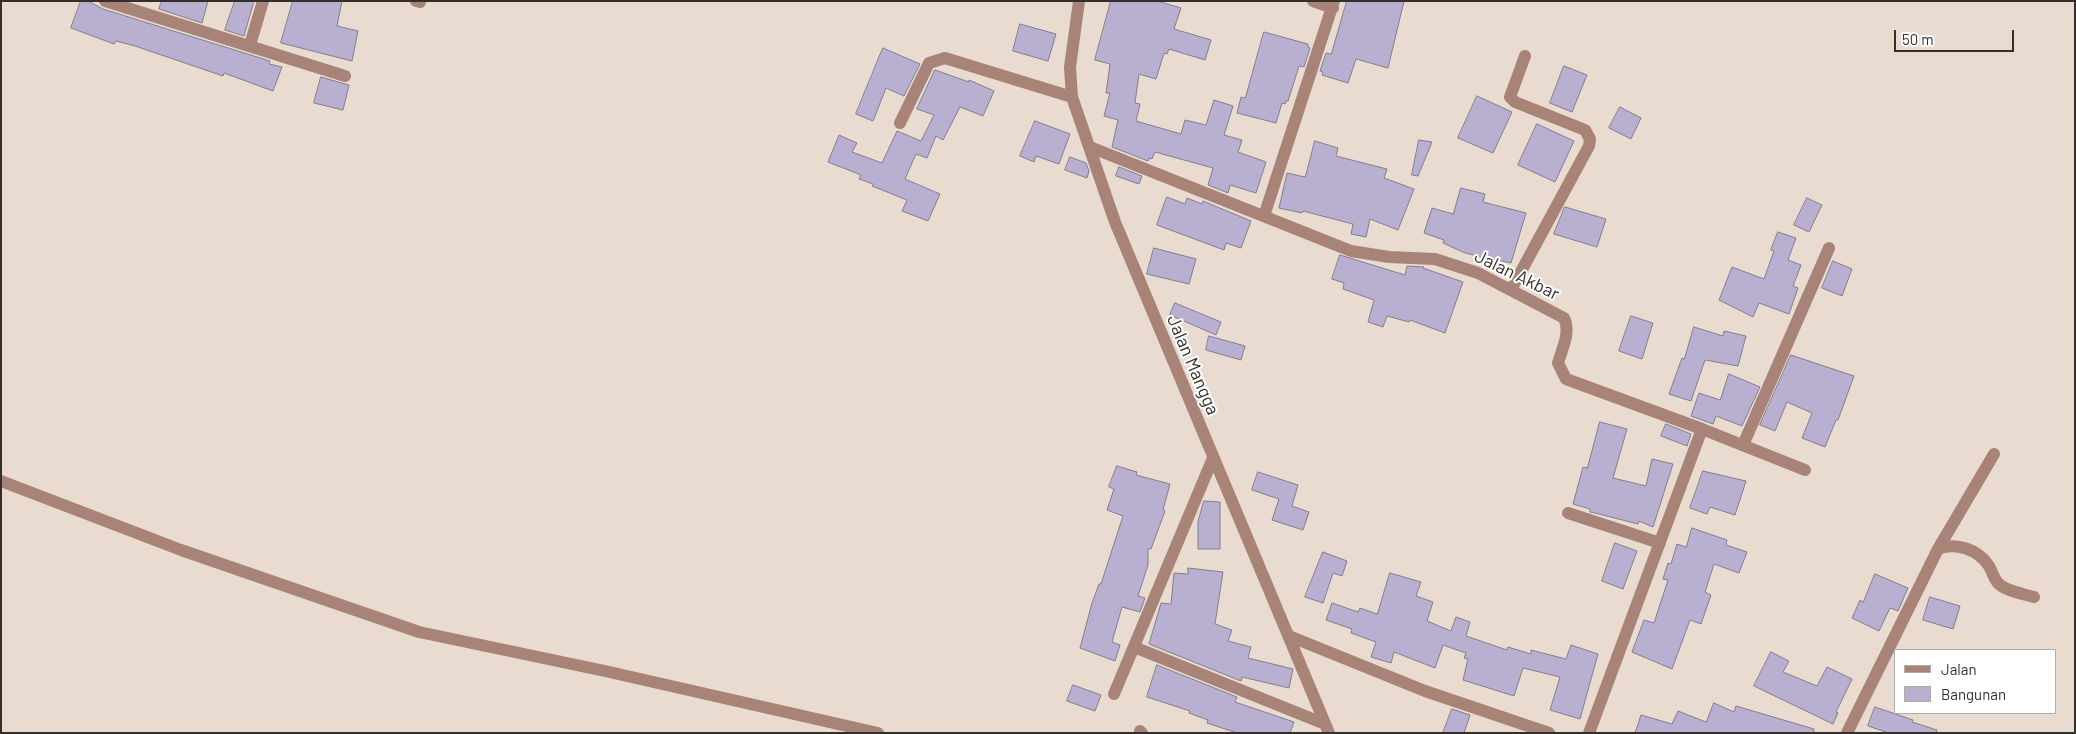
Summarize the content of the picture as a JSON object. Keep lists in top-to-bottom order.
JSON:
{
  "streets": {
    "street": ["Jalan Akbar", "Jalan Mangga"]
  },
  "crossings": [
    ["Jalan Akbar", "Jalan Mangga"]
  ],
  "legend": ["Jalan", "Bangunan"],
  "scale_bar": "50 m"
}
